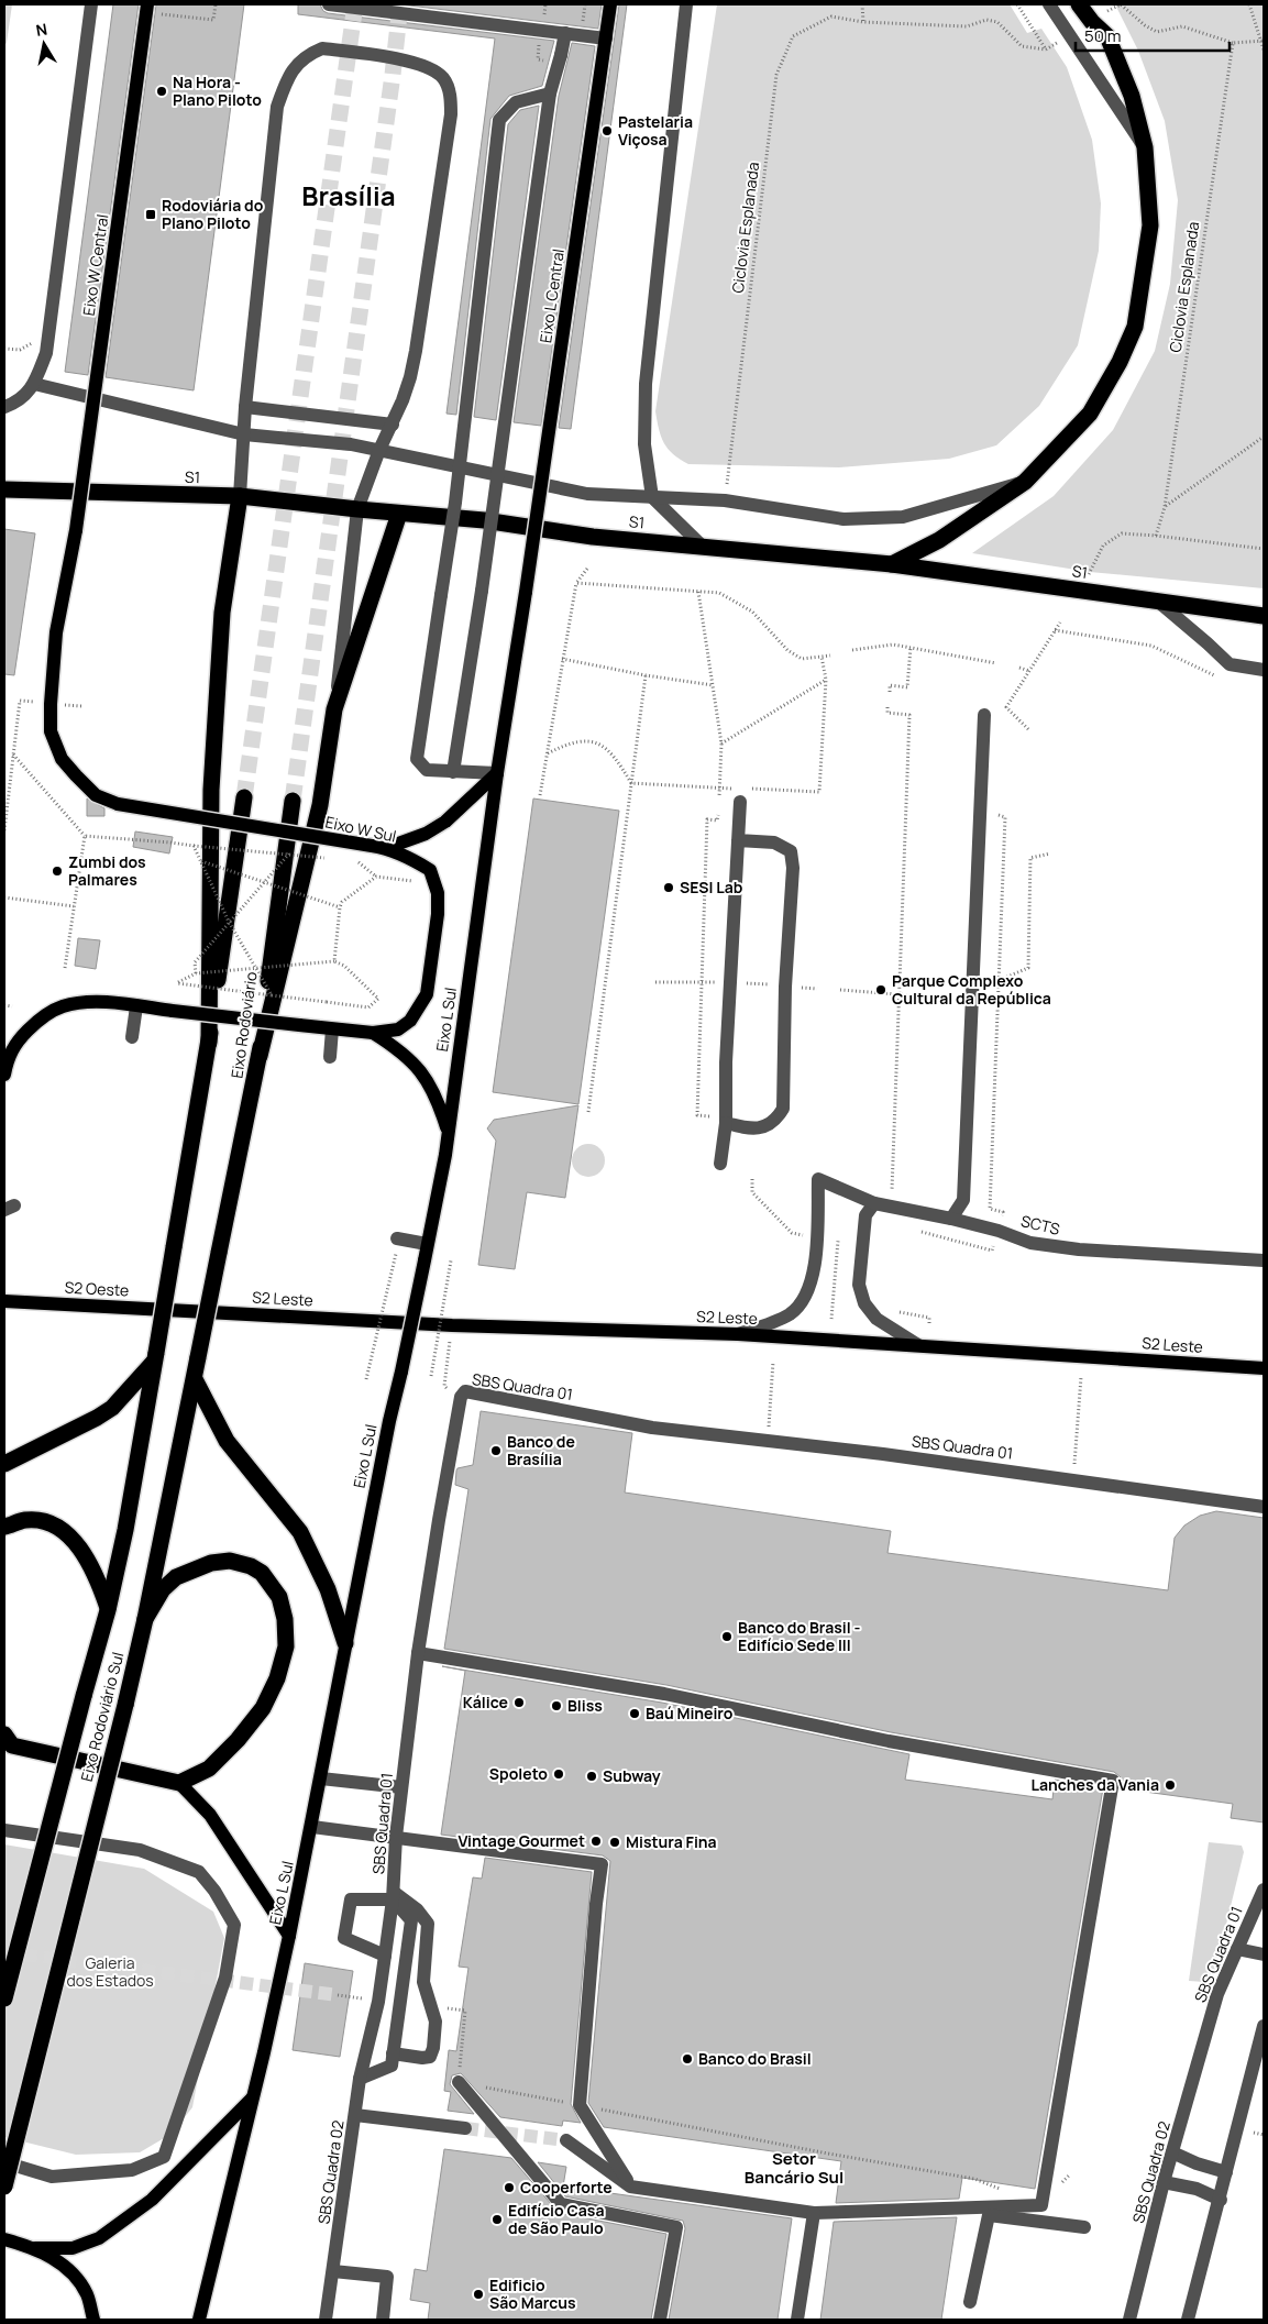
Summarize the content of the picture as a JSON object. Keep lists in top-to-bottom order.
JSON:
{
  "streets": {
    "highway": ["S1", "Eixo Rodoviário", "Eixo Rodoviário Sul"],
    "main road": [
      "Eixo W Central",
      "Eixo L Central",
      "Eixo W Sul",
      "Eixo L Sul",
      "S2 Oeste",
      "S2 Leste"
    ],
    "street": ["SCTS", "SBS Quadra 01", "SBS Quadra 02"],
    "path": ["Ciclovia Esplanada"]
  },
  "crossings": [
    ["Eixo W Central", "Eixo W Sul"],
    ["Eixo L Central", "Eixo L Sul"],
    ["Eixo Rodoviário", "Eixo Rodoviário Sul"],
    ["SCTS", "S2 Leste"],
    ["S2 Oeste", "S2 Leste"],
    ["SBS Quadra 01", "SBS Quadra 02"]
  ],
  "districts": ["Brasília", "Setor Bancário Sul"],
  "parks": ["Galeria dos Estados"],
  "places": {
    "other": [
      "Na Hora - Plano Piloto",
      "Pastelaria Viçosa",
      "Zumbi dos Palmares",
      "SESI Lab",
      "Parque Complexo Cultural da República",
      "Banco de Brasília",
      "Banco do Brasil - Edifício Sede III",
      "Kálice",
      "Bliss",
      "Baú Mineiro",
      "Spoleto",
      "Subway",
      "Lanches da Vania",
      "Vintage Gourmet",
      "Mistura Fina",
      "Banco do Brasil",
      "Cooperforte",
      "Edifício Casa de São Paulo",
      "Edificio São Marcus"
    ],
    "transit": ["Rodoviária do Plano Piloto"]
  },
  "scale_bar": "50 m",
  "north": "top"
}
